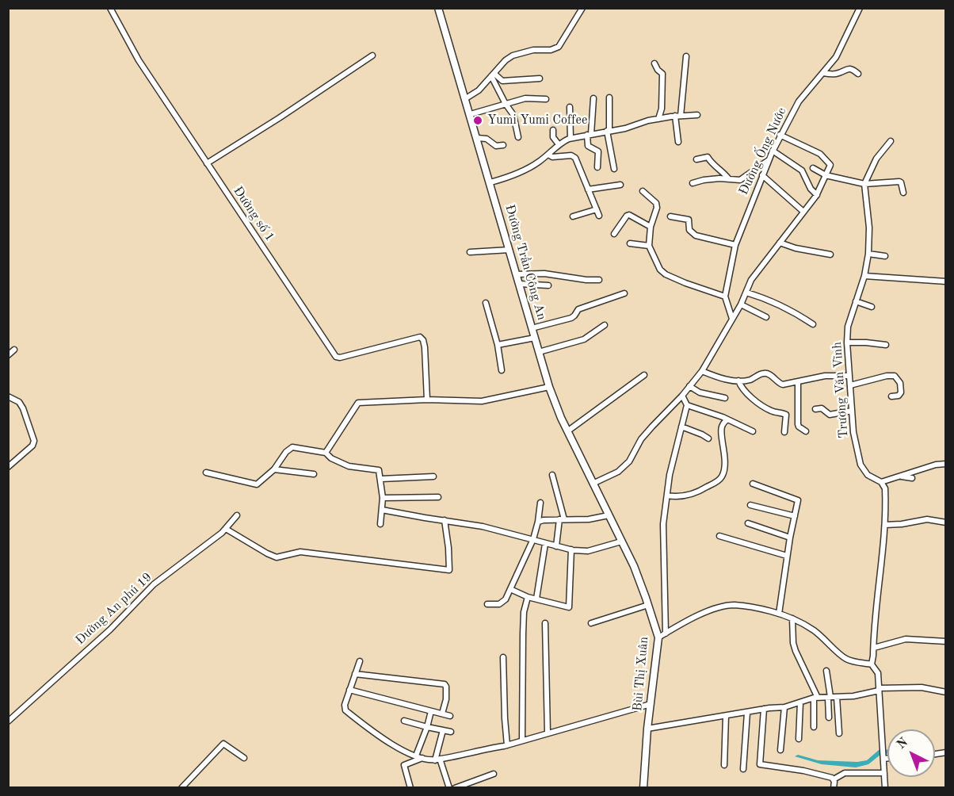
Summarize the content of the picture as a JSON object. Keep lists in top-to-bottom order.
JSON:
{
  "streets": {
    "main road": ["Đường Trần Công An", "Bùi Thị Xuân"],
    "street": [
      "Đường Ống Nước",
      "Đường số 1",
      "Trương Văn Vĩnh",
      "Đường An phú 19"
    ]
  },
  "crossings": [
    ["Đường Trần Công An", "Bùi Thị Xuân"]
  ],
  "places": ["Yumi Yumi Coffee"],
  "north": "top left"
}
